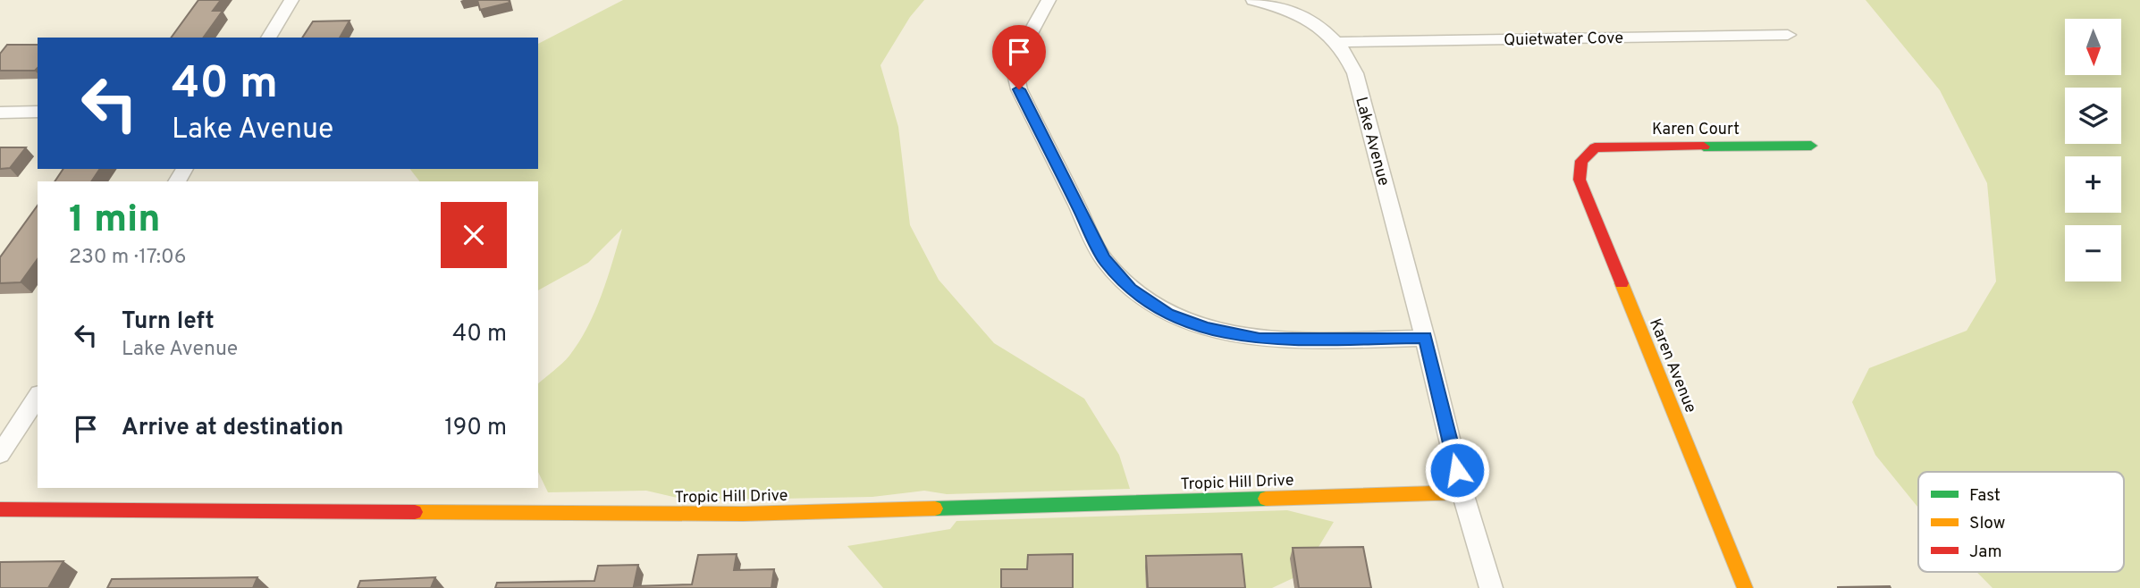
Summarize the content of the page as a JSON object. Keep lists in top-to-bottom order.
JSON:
{
  "streets": {
    "street": [
      "Quietwater Cove",
      "Karen Court",
      "Lake Avenue",
      "Karen Avenue",
      "Tropic Hill Drive"
    ]
  },
  "crossings": [
    ["Quietwater Cove", "Lake Avenue"],
    ["Karen Court", "Karen Avenue"],
    ["Lake Avenue", "Tropic Hill Drive"]
  ],
  "legend": ["Fast", "Slow", "Jam"],
  "north": "bottom",
  "page": {
    "map_buttons": ["+", "−"],
    "turn": ["40 m", "Lake Avenue"],
    "heading": ["1 min", "230 m · 17:06"],
    "list": [
      {
        "name": "Turn left",
        "note": "Lake Avenue",
        "value": "40 m"
      },
      {
        "name": "Arrive at destination",
        "value": "190 m"
      }
    ]
  }
}
